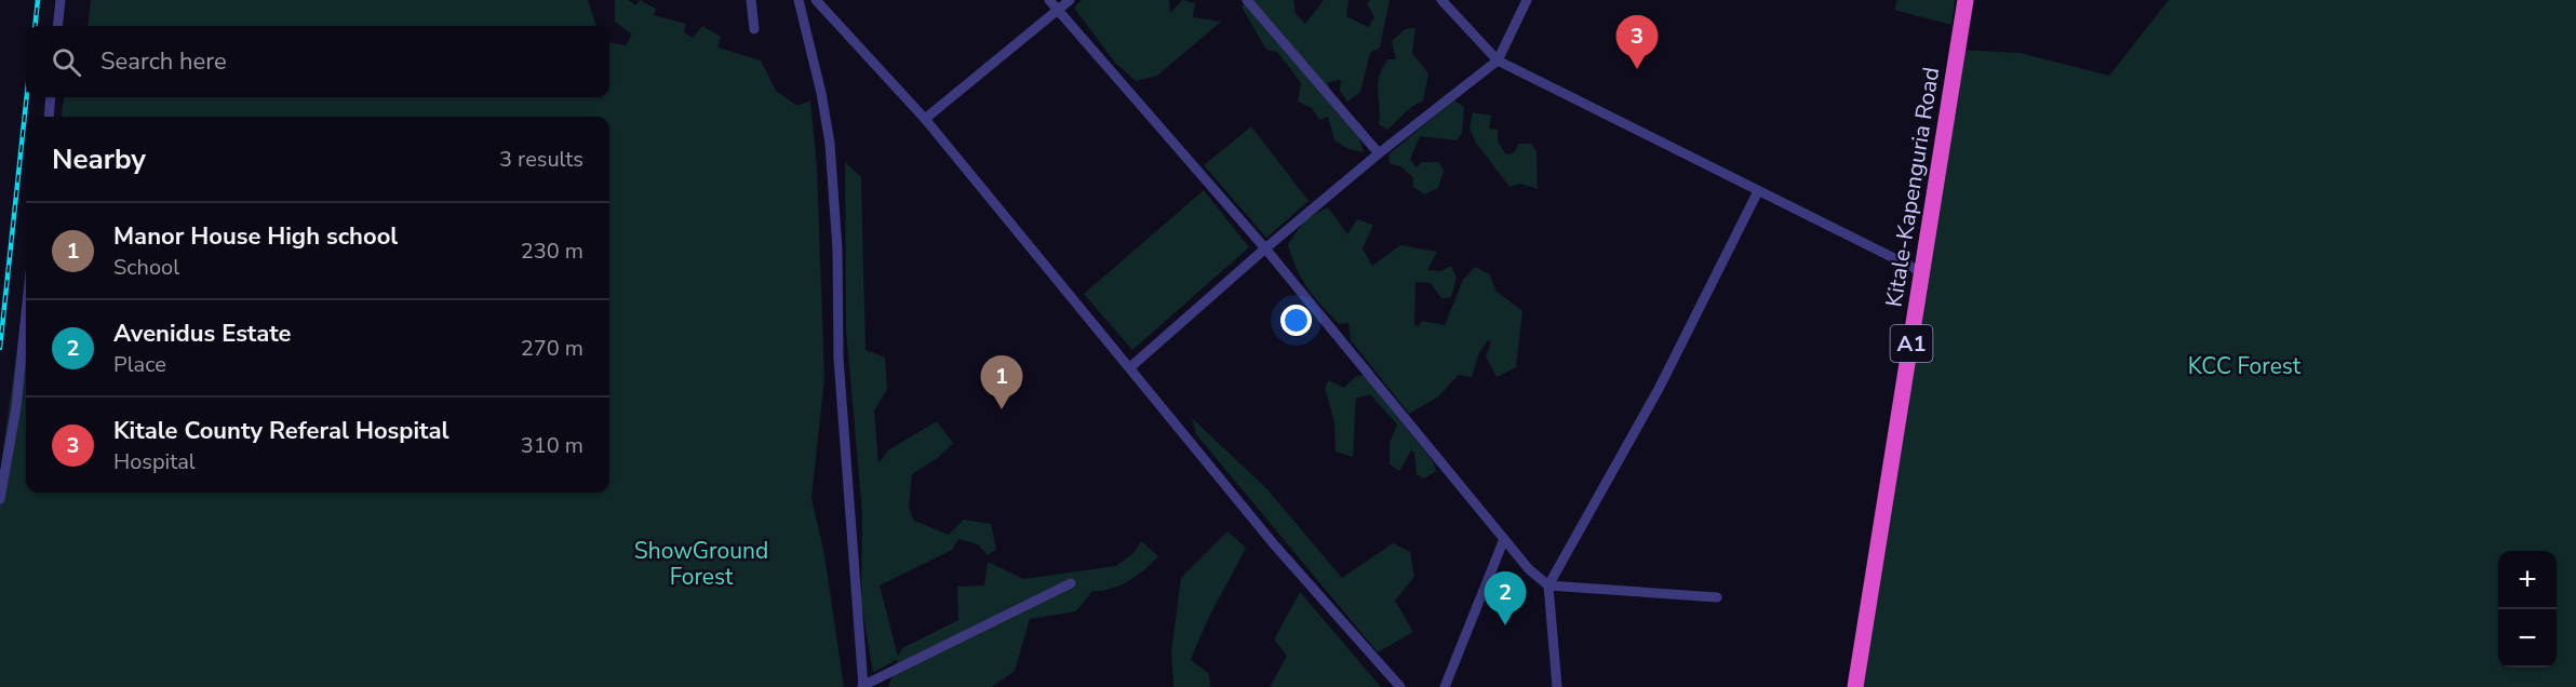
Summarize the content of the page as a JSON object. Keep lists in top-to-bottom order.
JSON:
{
  "streets": {
    "highway": ["Kitale-Kapenguria Road", "A1"]
  },
  "parks": ["KCC Forest", "ShowGround Forest"],
  "page": {
    "pins": ["3", "1", "2"],
    "search": "Search here",
    "heading": ["Nearby", "3 results"],
    "list": [
      {
        "mark": "1",
        "name": "Manor House High school",
        "note": "School",
        "value": "230 m"
      },
      {
        "mark": "2",
        "name": "Avenidus Estate",
        "note": "Place",
        "value": "270 m"
      },
      {
        "mark": "3",
        "name": "Kitale County Referal Hospital",
        "note": "Hospital",
        "value": "310 m"
      }
    ],
    "map_buttons": ["+", "−"]
  }
}
